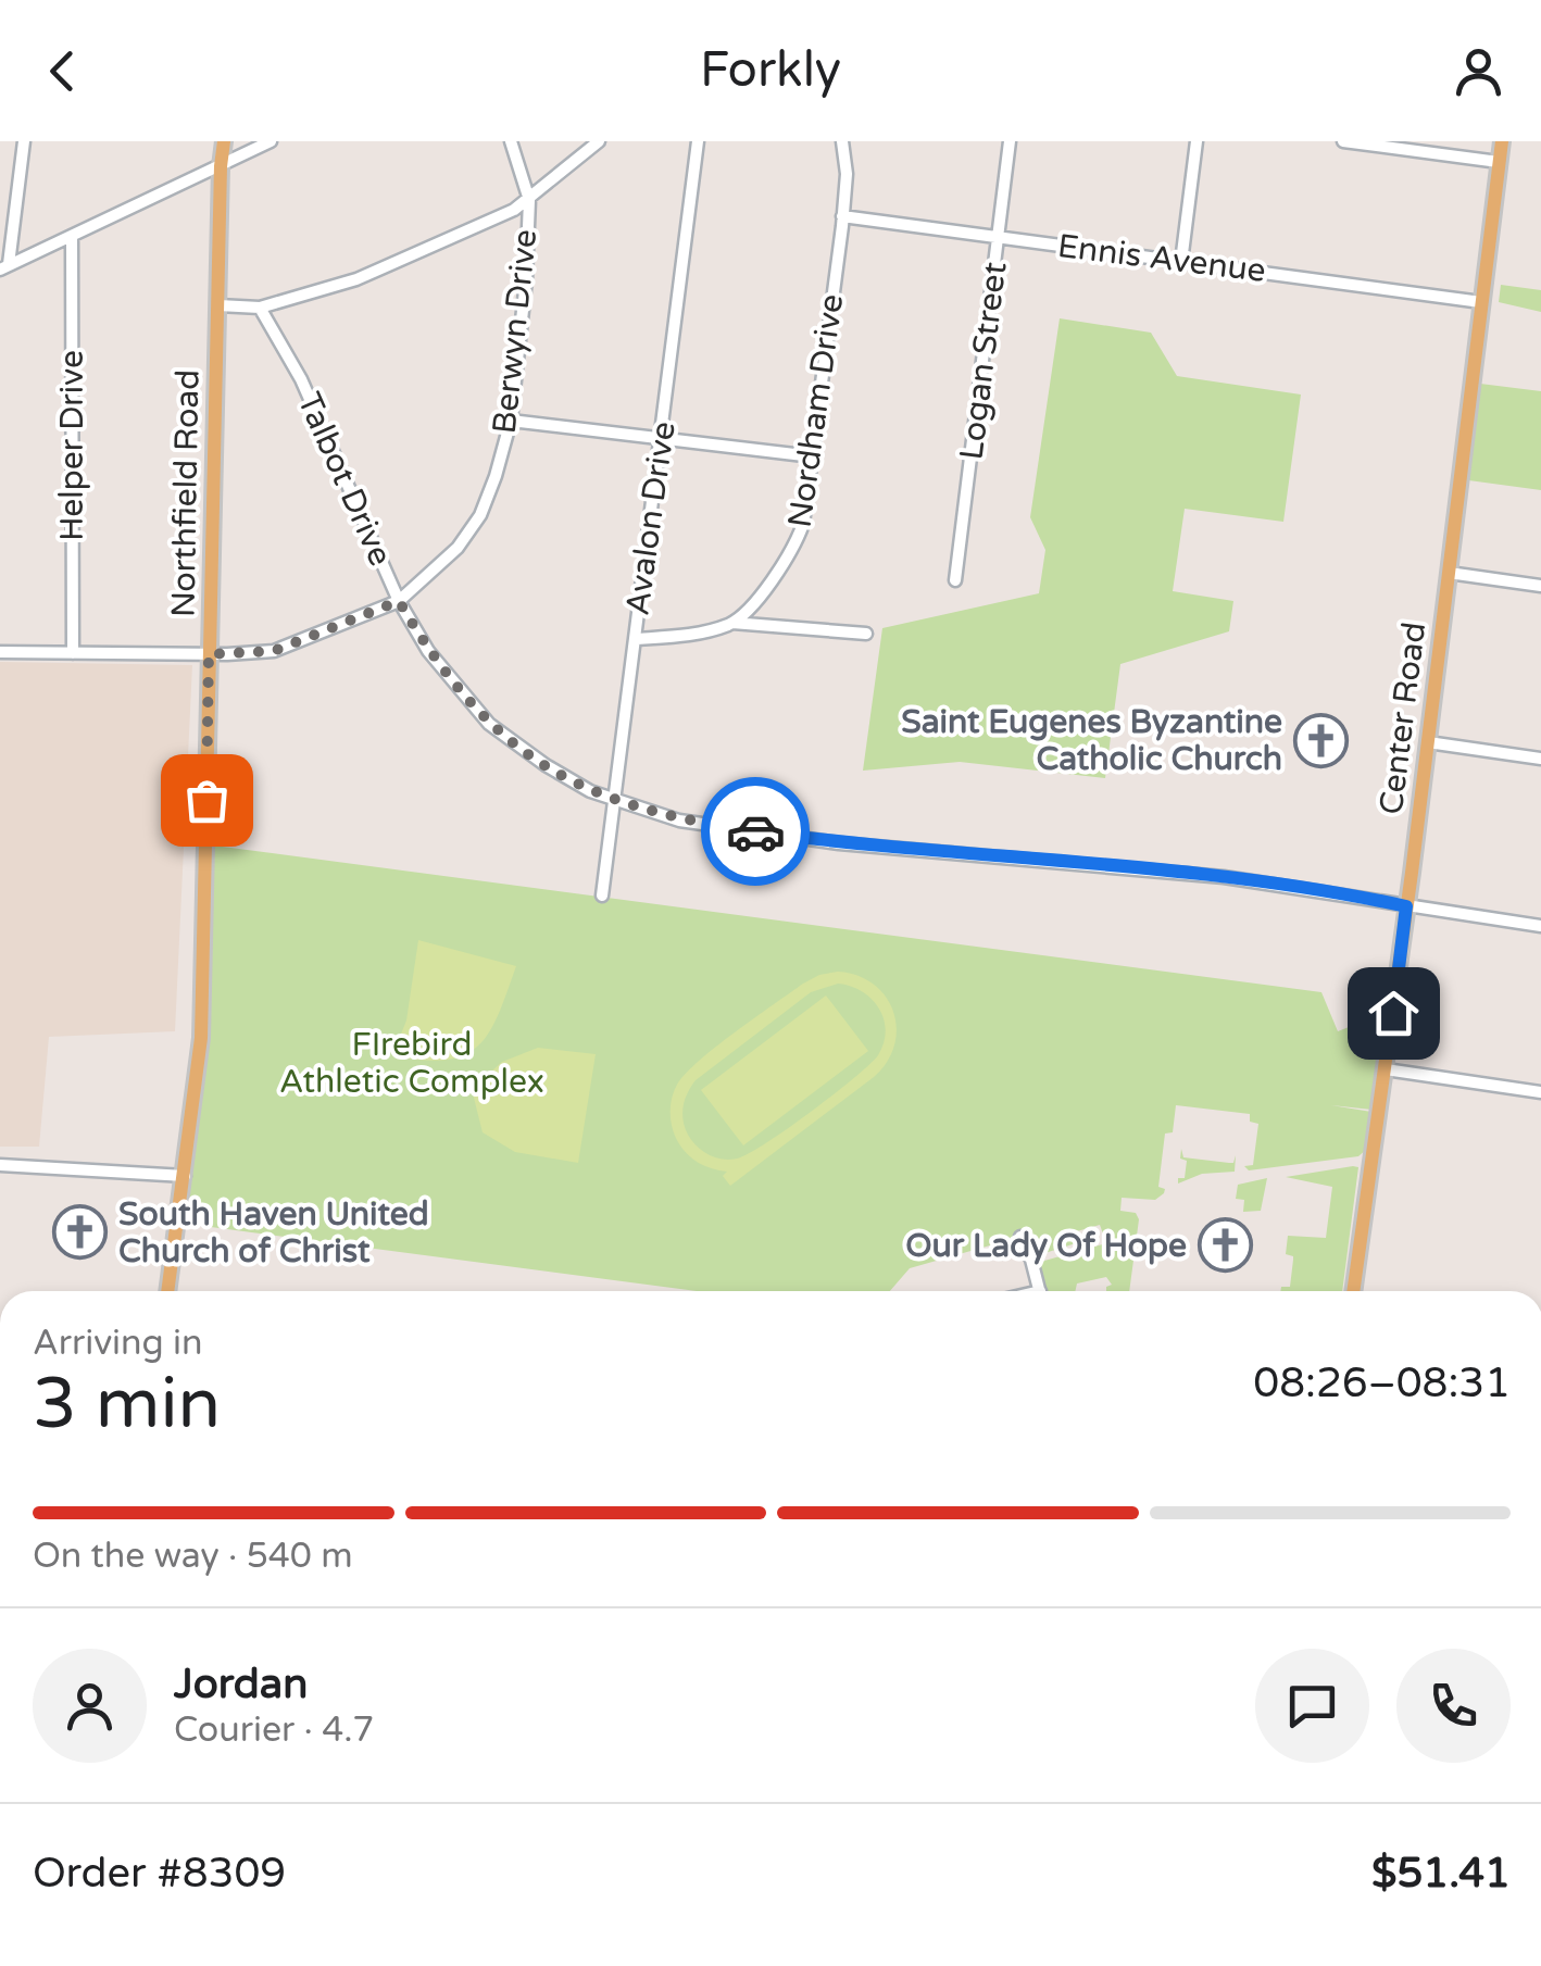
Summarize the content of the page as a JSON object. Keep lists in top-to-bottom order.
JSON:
{
  "streets": {
    "main road": ["Northfield Road", "Center Road"],
    "street": [
      "Ennis Avenue",
      "Berwyn Drive",
      "Logan Street",
      "Nordham Drive",
      "Helper Drive",
      "Talbot Drive",
      "Avalon Drive"
    ]
  },
  "crossings": [
    ["Ennis Avenue", "Logan Street"],
    ["Ennis Avenue", "Nordham Drive"],
    ["Ennis Avenue", "Center Road"],
    ["Berwyn Drive", "Helper Drive"],
    ["Berwyn Drive", "Talbot Drive"],
    ["Berwyn Drive", "Northfield Road"],
    ["Talbot Drive", "Avalon Drive"],
    ["Talbot Drive", "Center Road"]
  ],
  "parks": ["FIrebird Athletic Complex"],
  "places": {
    "church": ["Saint Eugenes Byzantine Catholic Church", "South Haven United Church of Christ", "Our Lady Of Hope"]
  },
  "page": {
    "header": "Forkly",
    "heading": ["3 min", "Arriving in", "08:26–08:31"],
    "panel": [
      "Jordan",
      "Courier · 4.7",
      "Order #8309",
      "$51.41"
    ],
    "bar": "On the way · 540 m"
  }
}
